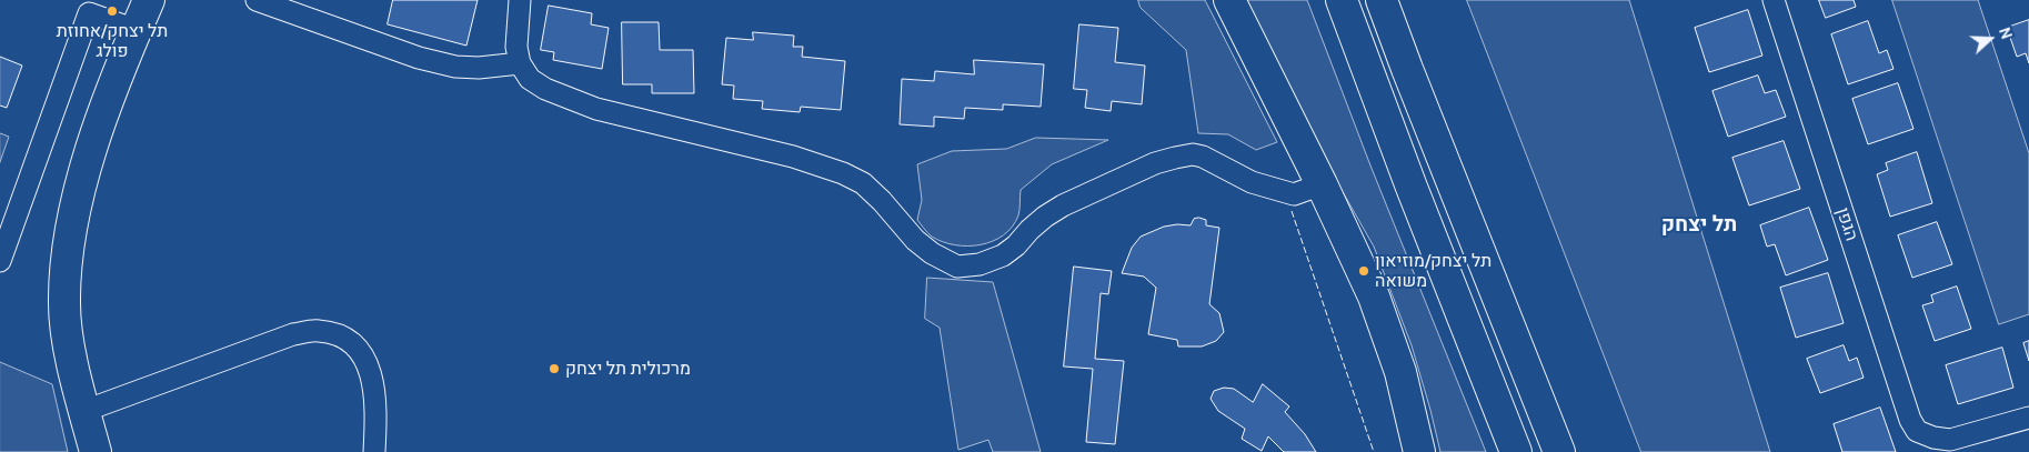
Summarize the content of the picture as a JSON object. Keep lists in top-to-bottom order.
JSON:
{
  "streets": {
    "street": ["הגפן"]
  },
  "districts": ["תל יצחק"],
  "places": ["תל יצחק/אחוזת פולג", "תל יצחק/מוזיאון משואה", "מרכולית תל יצחק"],
  "north": "right"
}
